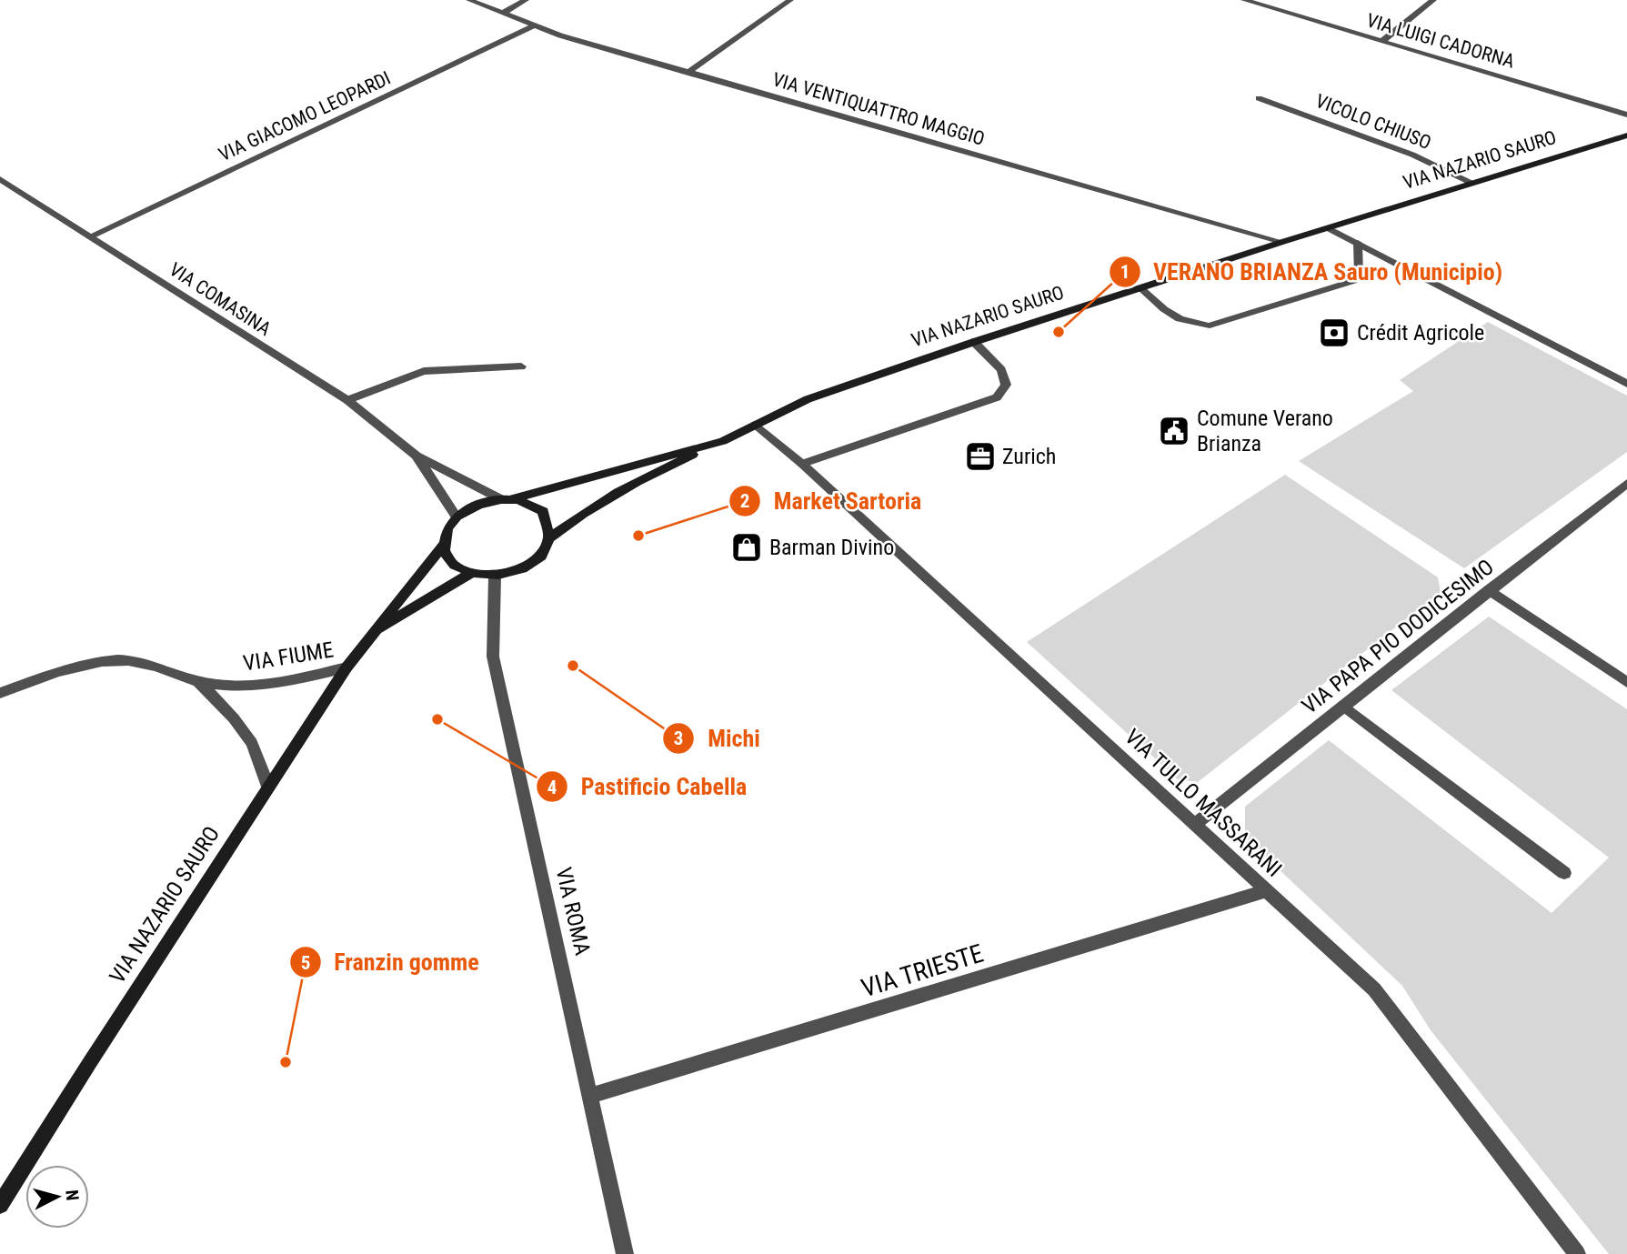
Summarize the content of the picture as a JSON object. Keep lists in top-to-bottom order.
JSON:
{
  "streets": {
    "main road": ["VIA NAZARIO SAURO"],
    "street": [
      "VIA LUIGI CADORNA",
      "VIA VENTIQUATTRO MAGGIO",
      "VIA GIACOMO LEOPARDI",
      "VICOLO CHIUSO",
      "VIA COMASINA",
      "VIA PAPA PIO DODICESIMO",
      "VIA FIUME",
      "VIA TULLO MASSARANI",
      "VIA ROMA",
      "VIA TRIESTE"
    ]
  },
  "crossings": [
    ["VIA VENTIQUATTRO MAGGIO", "VIA GIACOMO LEOPARDI"],
    ["VIA VENTIQUATTRO MAGGIO", "VIA NAZARIO SAURO"],
    ["VIA GIACOMO LEOPARDI", "VIA COMASINA"],
    ["VICOLO CHIUSO", "VIA NAZARIO SAURO"],
    ["VIA NAZARIO SAURO", "VIA COMASINA"],
    ["VIA NAZARIO SAURO", "VIA FIUME"],
    ["VIA NAZARIO SAURO", "VIA TULLO MASSARANI"],
    ["VIA NAZARIO SAURO", "VIA ROMA"],
    ["VIA COMASINA", "VIA ROMA"],
    ["VIA PAPA PIO DODICESIMO", "VIA TULLO MASSARANI"],
    ["VIA TULLO MASSARANI", "VIA TRIESTE"],
    ["VIA ROMA", "VIA TRIESTE"]
  ],
  "places": {
    "other": [
      "VERANO BRIANZA Sauro (Municipio)",
      "Market Sartoria",
      "Michi",
      "Pastificio Cabella",
      "Franzin gomme"
    ],
    "bank": ["Crédit Agricole"],
    "public building": ["Comune Verano Brianza"],
    "office": ["Zurich"],
    "shop": ["Barman Divino"]
  },
  "north": "right"
}
